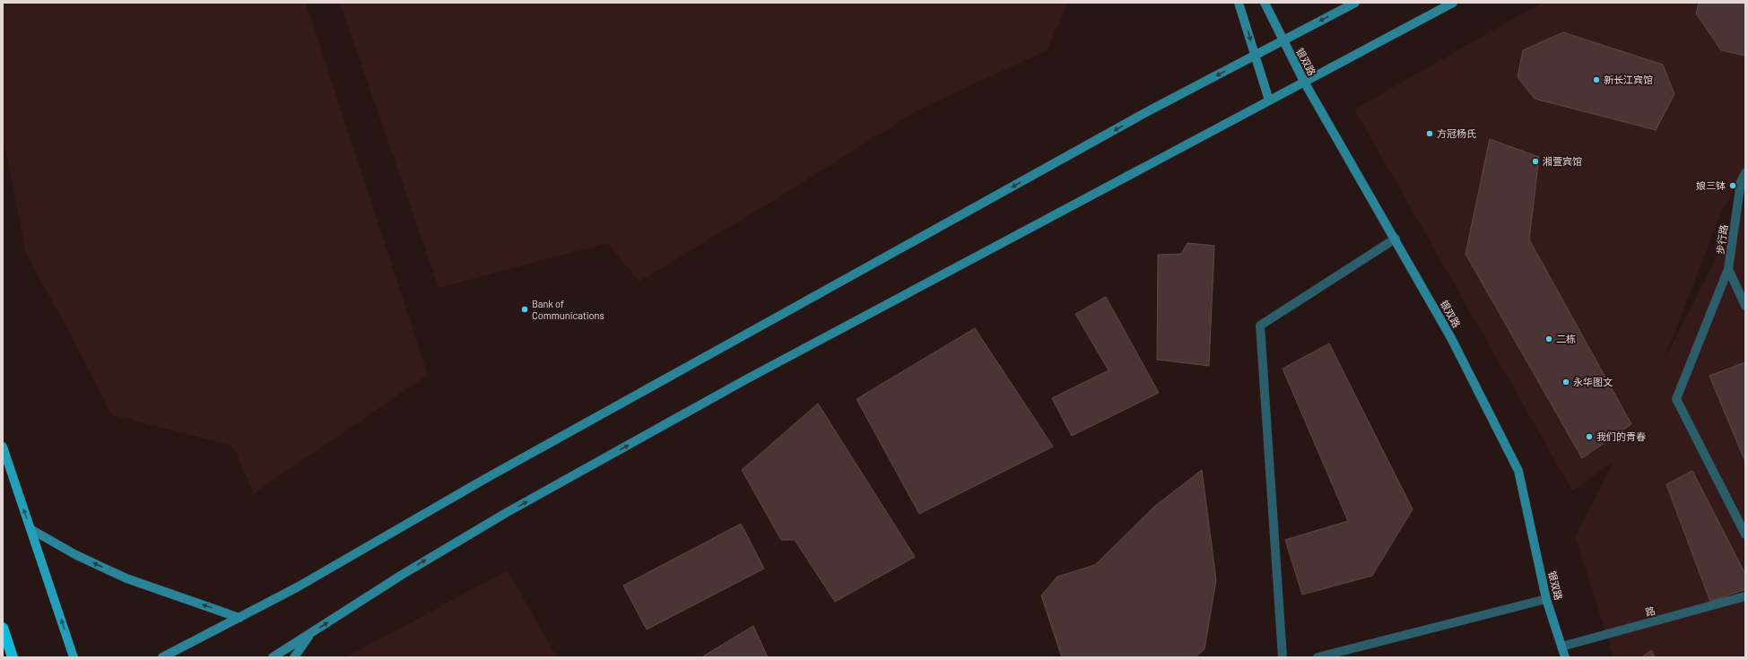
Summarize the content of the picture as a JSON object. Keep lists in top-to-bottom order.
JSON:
{
  "streets": {
    "main road": ["银双路"],
    "street": ["步行路", "路"]
  },
  "crossings": [
    ["银双路", "路"]
  ],
  "places": [
    "新长江宾馆",
    "方冠杨氏",
    "湘萱宾馆",
    "娘三钵",
    "Bank of Communications",
    "二栋",
    "永华图文",
    "我们的青春"
  ]
}
